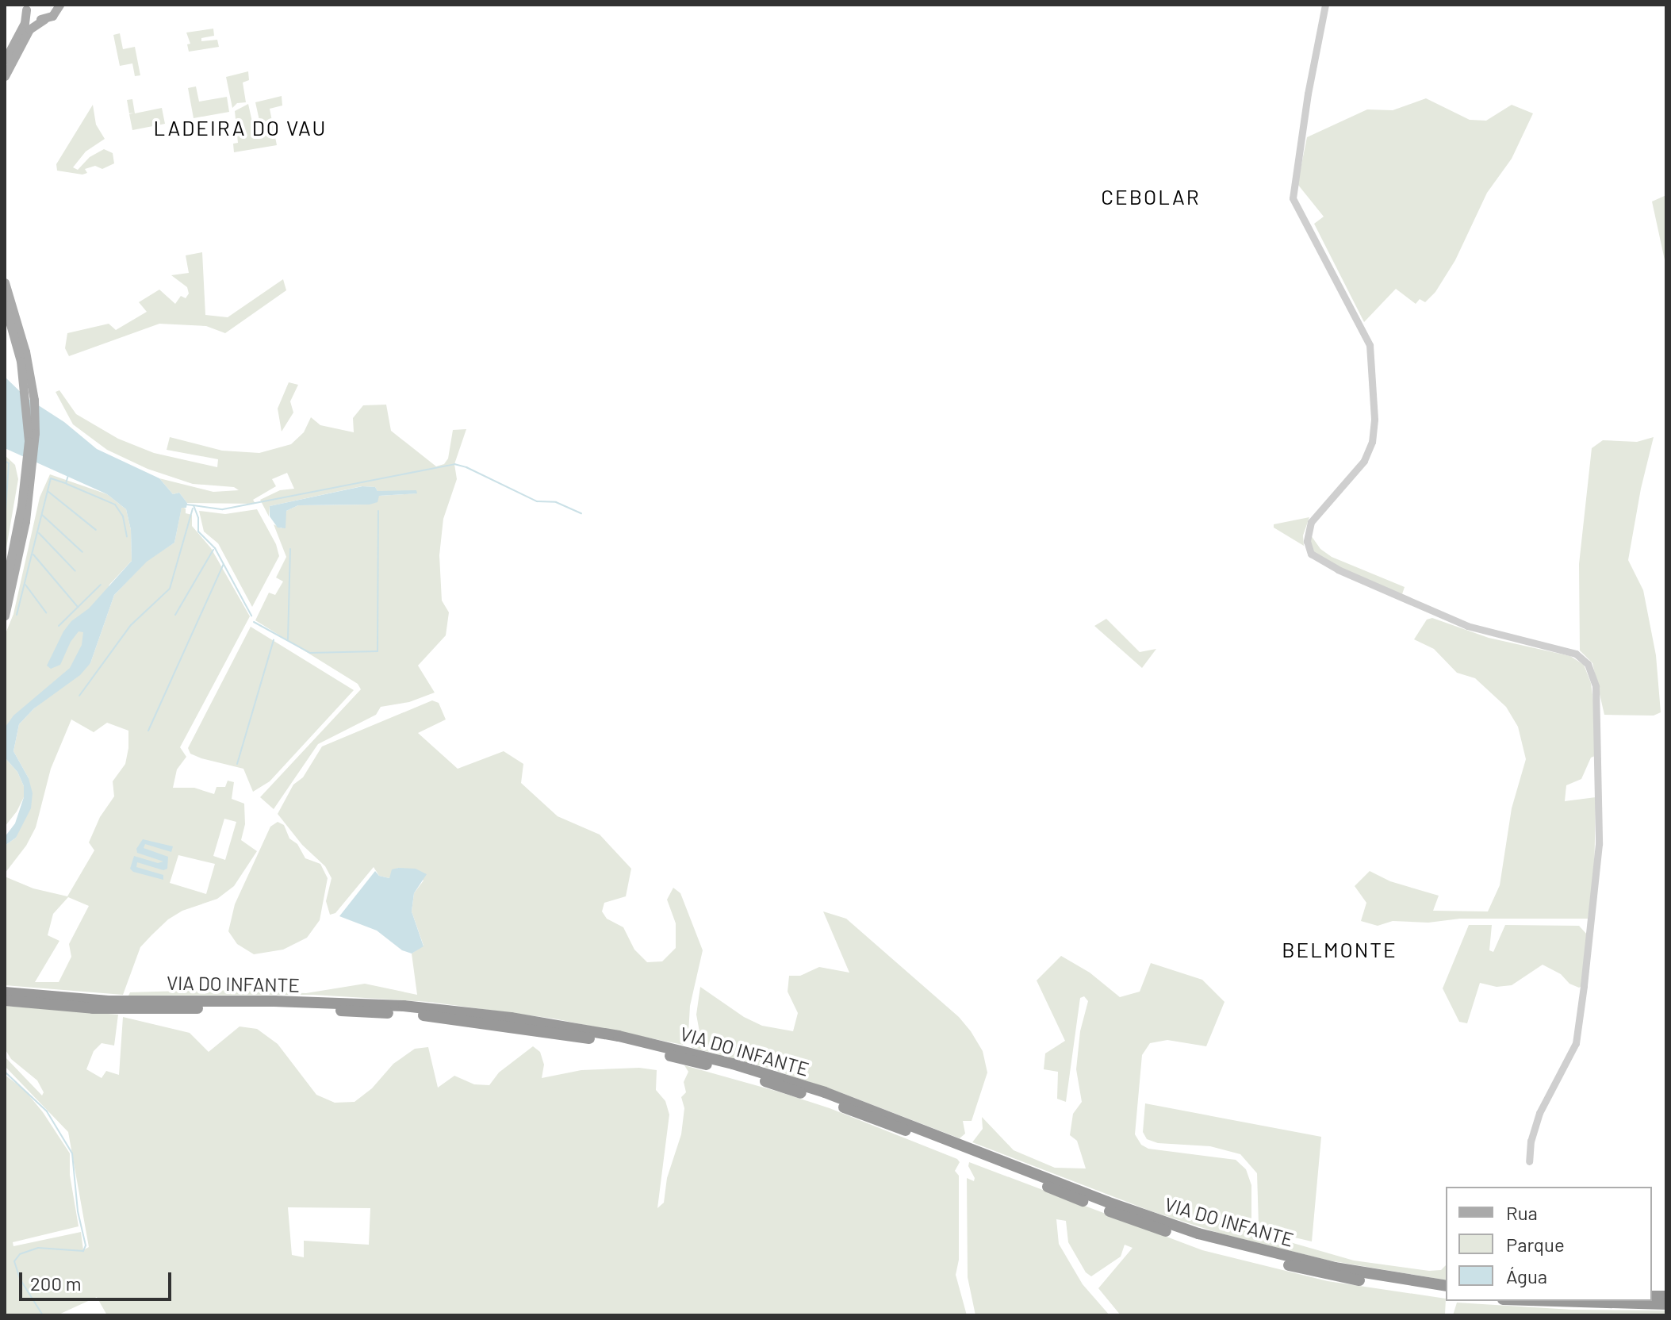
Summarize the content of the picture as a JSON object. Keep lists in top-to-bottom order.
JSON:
{
  "streets": {
    "highway": ["VIA DO INFANTE"]
  },
  "districts": ["LADEIRA DO VAU", "CEBOLAR", "BELMONTE"],
  "legend": ["Rua", "Parque", "Água"],
  "scale_bar": "200 m"
}
